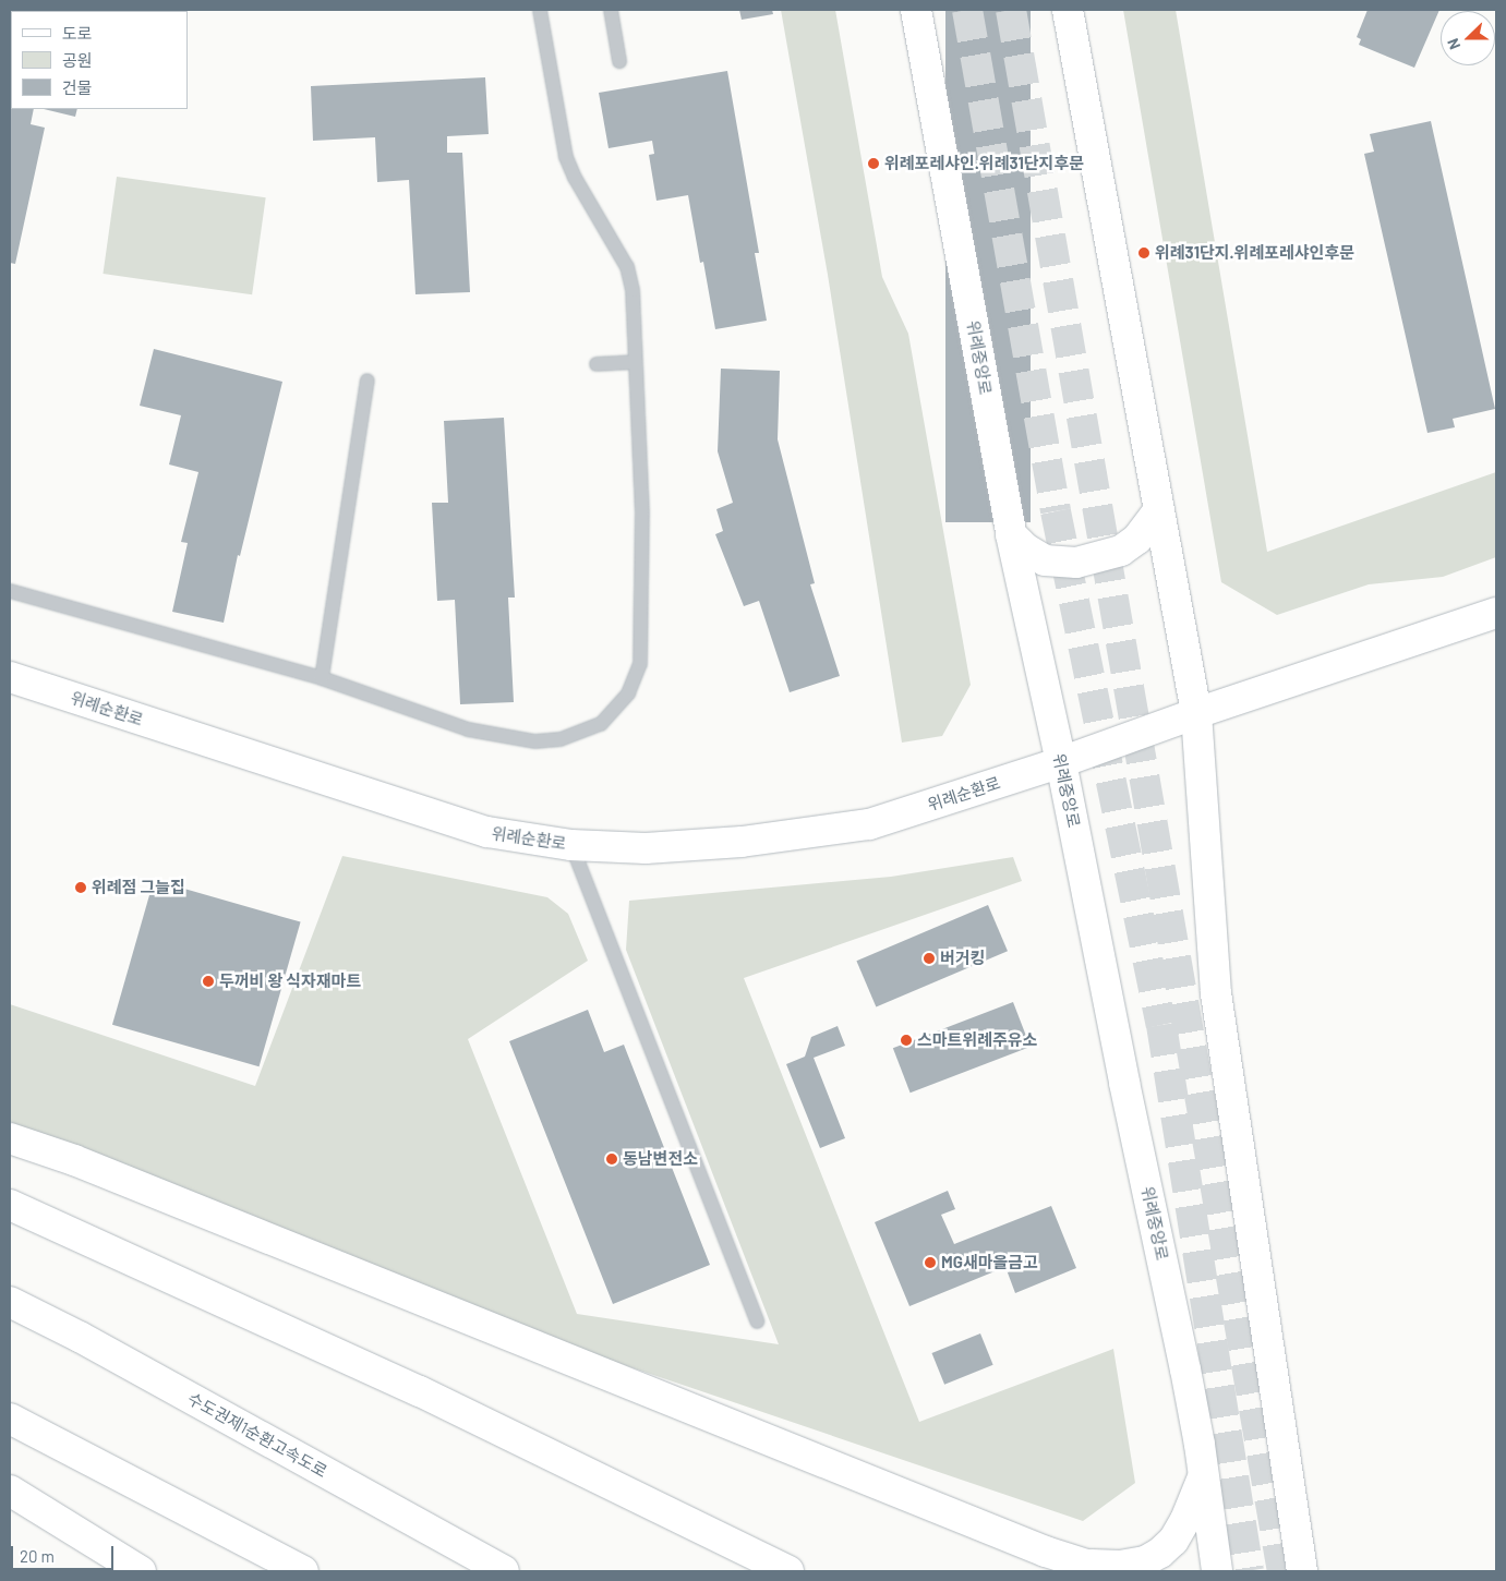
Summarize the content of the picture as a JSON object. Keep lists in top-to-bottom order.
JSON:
{
  "streets": {
    "main road": ["위례중앙로", "위례순환로", "수도권제1순환고속도로"]
  },
  "crossings": [
    ["위례중앙로", "위례순환로"]
  ],
  "places": [
    "위례포레샤인.위례31단지후문",
    "위례31단지.위례포레샤인후문",
    "위례점 그늘집",
    "버거킹",
    "두꺼비 왕 식자재마트",
    "스마트위례주유소",
    "동남변전소",
    "MG새마을금고"
  ],
  "legend": ["도로", "공원", "건물"],
  "scale_bar": "20 m",
  "north": "left"
}
